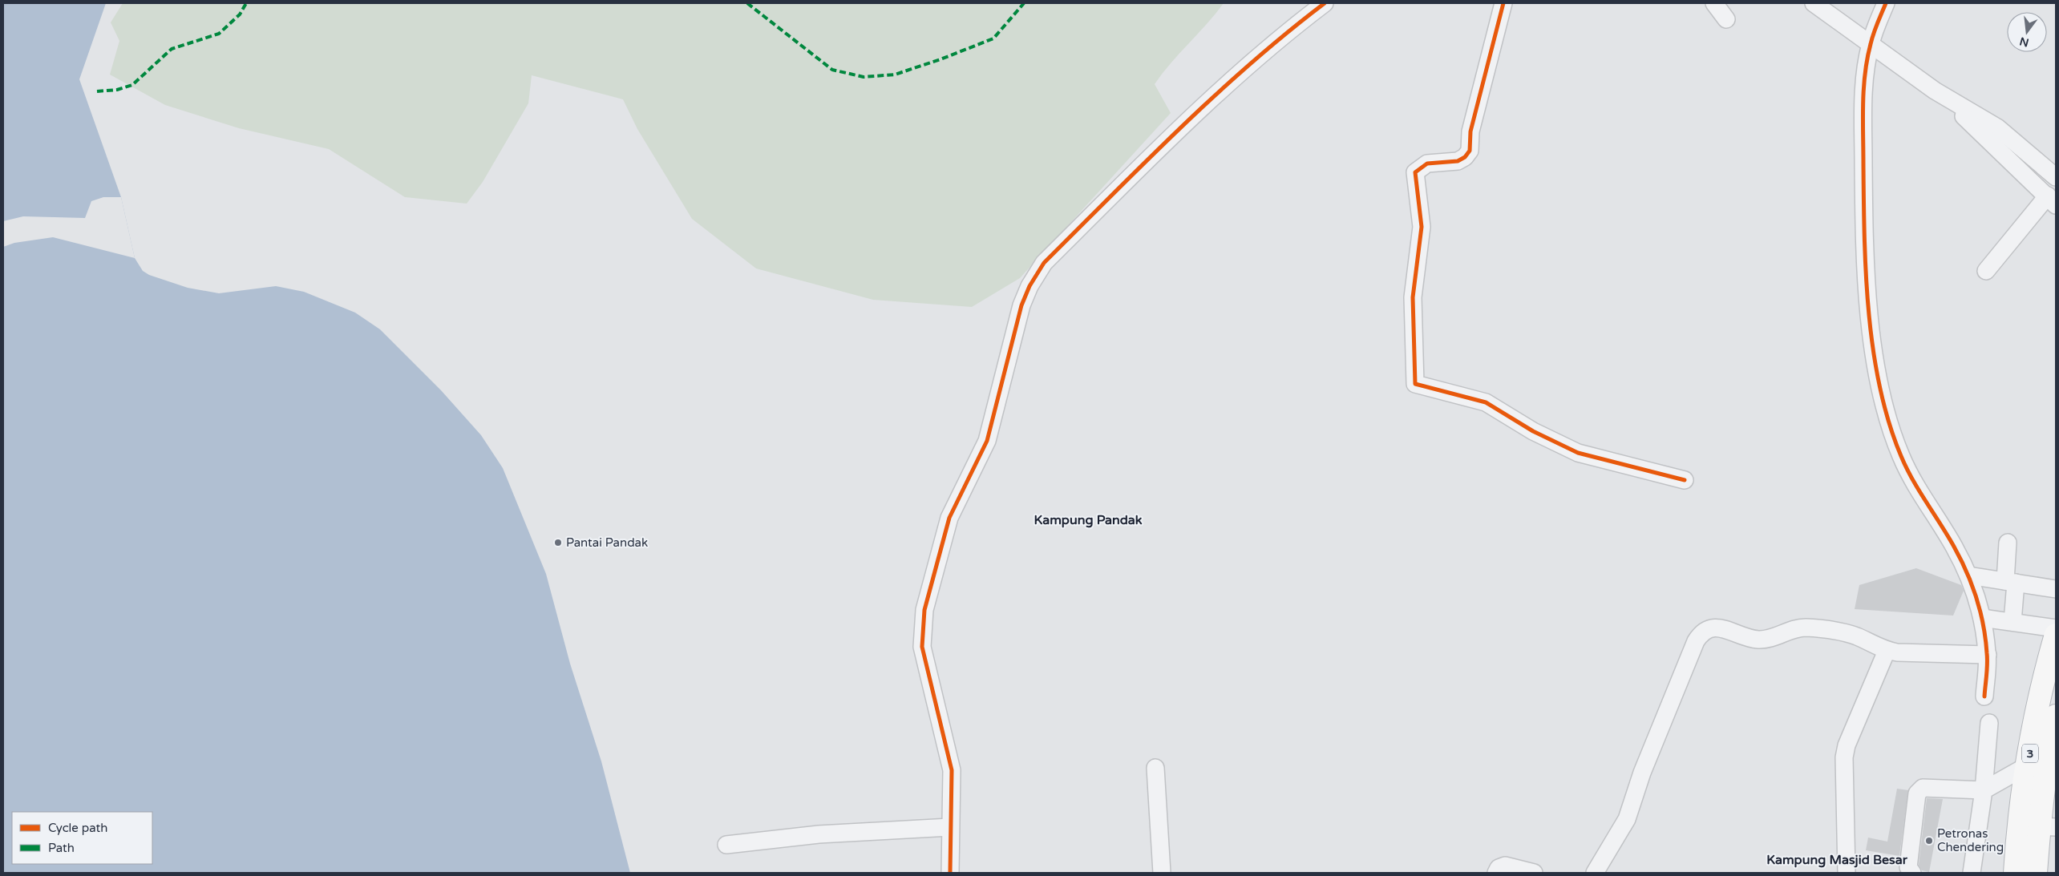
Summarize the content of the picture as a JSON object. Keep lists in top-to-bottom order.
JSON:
{
  "streets": {
    "highway": ["3"]
  },
  "districts": ["Kampung Pandak", "Kampung Masjid Besar"],
  "places": ["Pantai Pandak", "Petronas Chendering"],
  "legend": ["Cycle path", "Path"],
  "north": "bottom"
}
